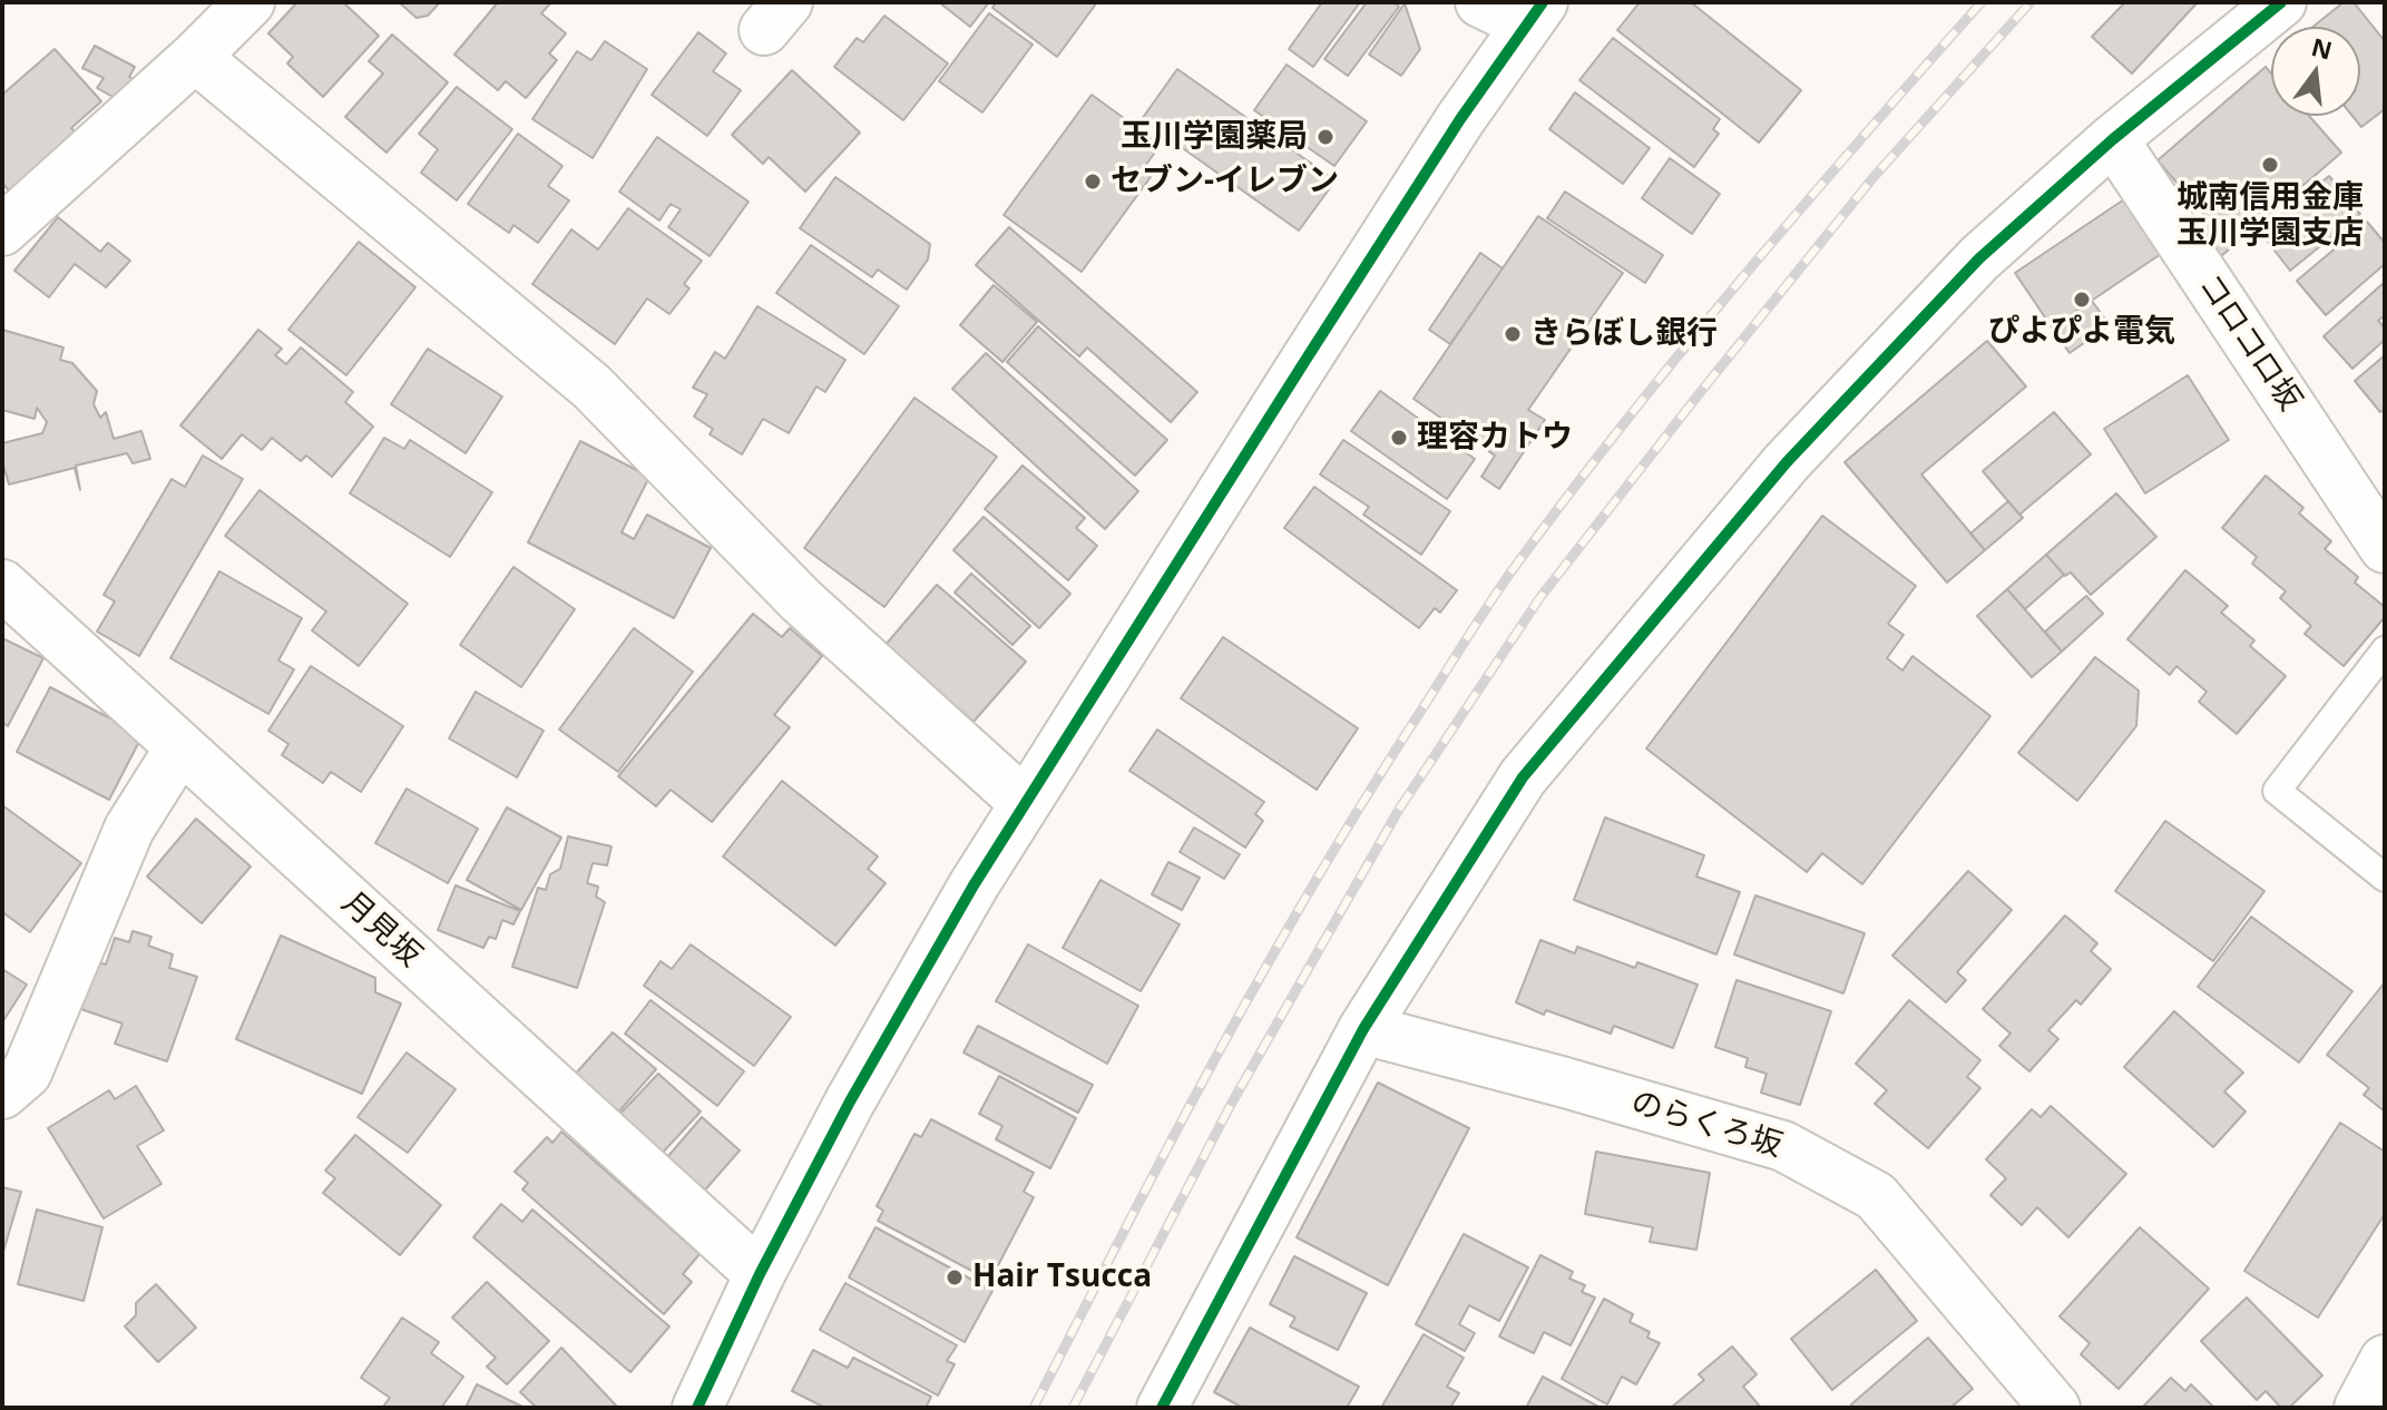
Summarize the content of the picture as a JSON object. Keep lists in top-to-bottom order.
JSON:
{
  "streets": {
    "street": ["コロコロ坂", "月見坂", "のらくろ坂"]
  },
  "places": [
    "玉川学園薬局",
    "城南信用金庫 玉川学園支店",
    "セブン-イレブン",
    "ぴよぴよ電気",
    "きらぼし銀行",
    "理容カトウ",
    "Hair Tsucca"
  ],
  "north": "top"
}
